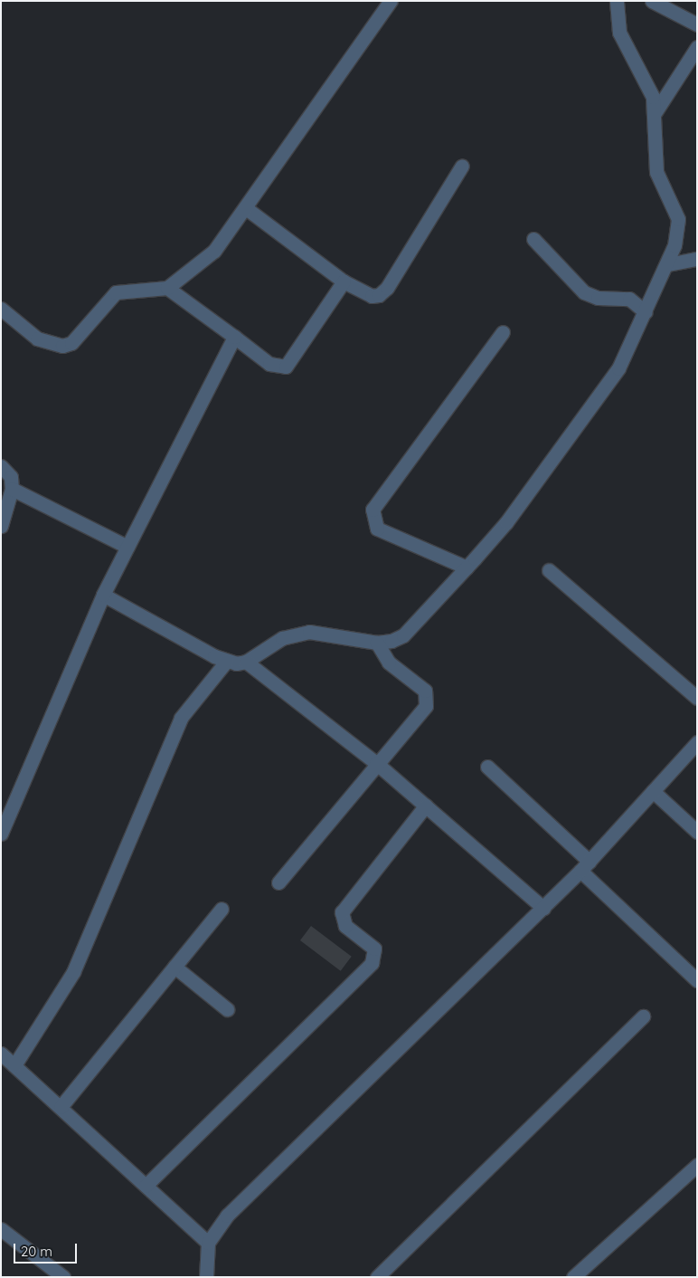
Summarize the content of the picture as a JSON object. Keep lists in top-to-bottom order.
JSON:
{
  "scale_bar": "20 m"
}
